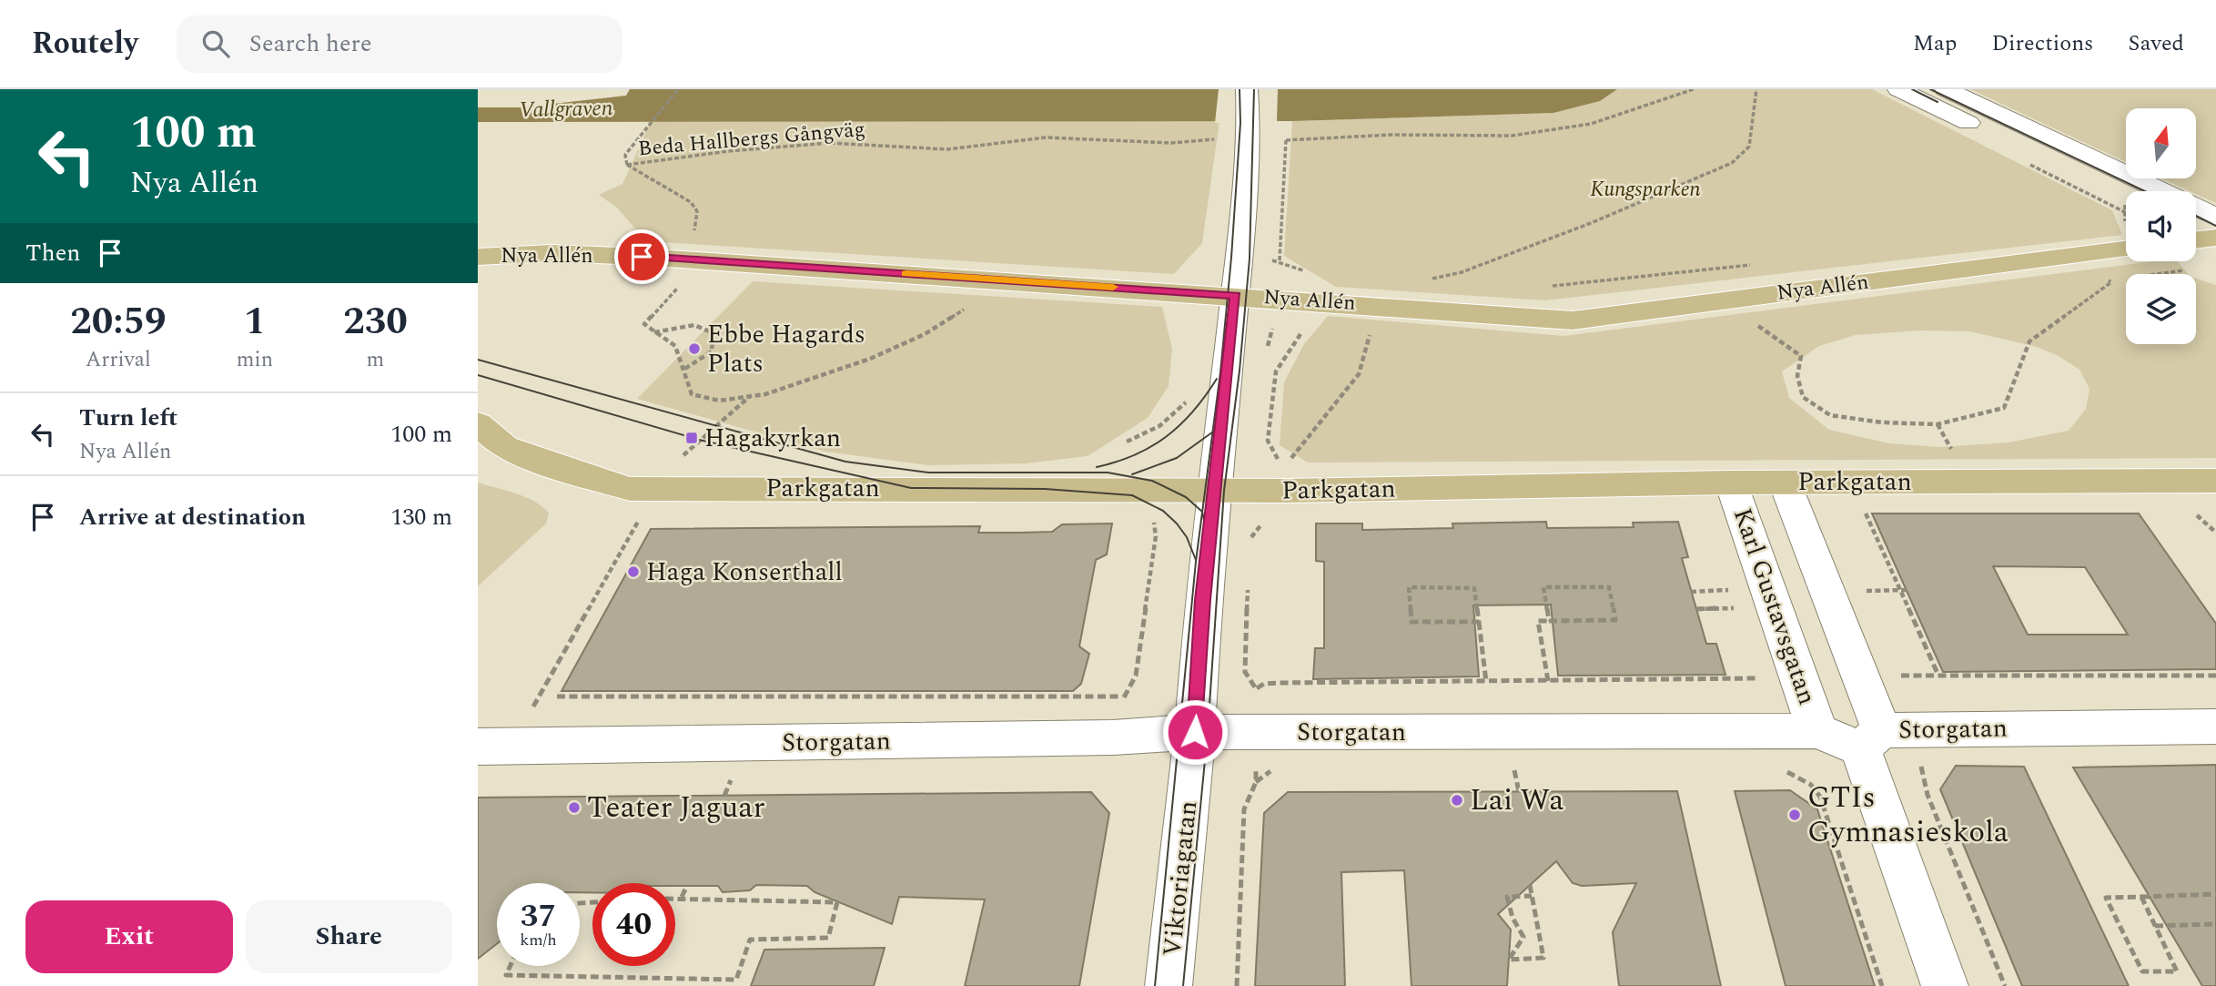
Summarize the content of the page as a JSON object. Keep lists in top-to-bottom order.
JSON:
{
  "streets": {
    "main road": ["Nya Allén", "Parkgatan"],
    "street": ["Karl Gustavsgatan", "Storgatan", "Viktoriagatan"],
    "path": ["Beda Hallbergs Gångväg"]
  },
  "crossings": [
    ["Nya Allén", "Viktoriagatan"],
    ["Parkgatan", "Karl Gustavsgatan"],
    ["Parkgatan", "Viktoriagatan"],
    ["Karl Gustavsgatan", "Storgatan"],
    ["Storgatan", "Viktoriagatan"]
  ],
  "water": ["Vallgraven"],
  "parks": ["Kungsparken"],
  "places": {
    "other": [
      "Ebbe Hagards Plats",
      "Haga Konserthall",
      "Lai Wa",
      "Teater Jaguar",
      "GTIs Gymnasieskola"
    ],
    "transit": ["Hagakyrkan"]
  },
  "north": "top",
  "page": {
    "header": "Routely",
    "search": "Search here",
    "nav": ["Map", "Directions", "Saved"],
    "turn": ["100 m", "Nya Allén"],
    "then": "Then",
    "eta": [
      "20:59",
      "Arrival",
      "1",
      "min",
      "230",
      "m"
    ],
    "list": [
      {
        "name": "Turn left",
        "note": "Nya Allén",
        "value": "100 m"
      },
      {
        "name": "Arrive at destination",
        "value": "130 m"
      }
    ],
    "speed": "37 km/h",
    "limit": "40",
    "buttons": ["Exit", "Share"]
  }
}
